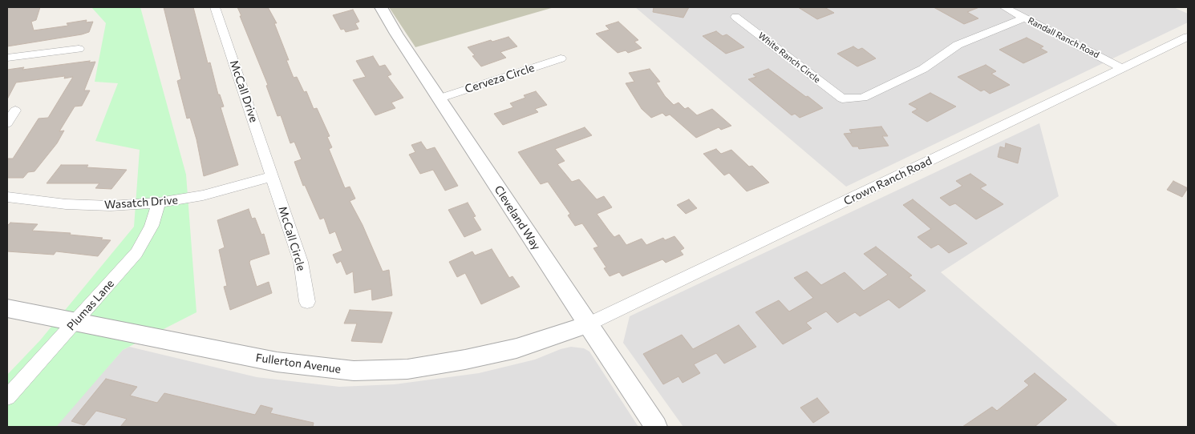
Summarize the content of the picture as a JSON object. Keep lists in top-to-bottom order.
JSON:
{
  "streets": {
    "street": [
      "Randall Ranch Road",
      "White Ranch Circle",
      "Cerveza Circle",
      "McCall Drive",
      "Crown Ranch Road",
      "Wasatch Drive",
      "Cleveland Way",
      "McCall Circle",
      "Plumas Lane",
      "Fullerton Avenue"
    ]
  },
  "crossings": [
    ["Randall Ranch Road", "White Ranch Circle"],
    ["Randall Ranch Road", "Crown Ranch Road"],
    ["Cerveza Circle", "Cleveland Way"],
    ["McCall Drive", "Wasatch Drive"],
    ["McCall Drive", "McCall Circle"],
    ["Crown Ranch Road", "Cleveland Way"],
    ["Crown Ranch Road", "Fullerton Avenue"],
    ["Wasatch Drive", "McCall Circle"],
    ["Wasatch Drive", "Plumas Lane"],
    ["Cleveland Way", "Fullerton Avenue"],
    ["Plumas Lane", "Fullerton Avenue"]
  ]
}
